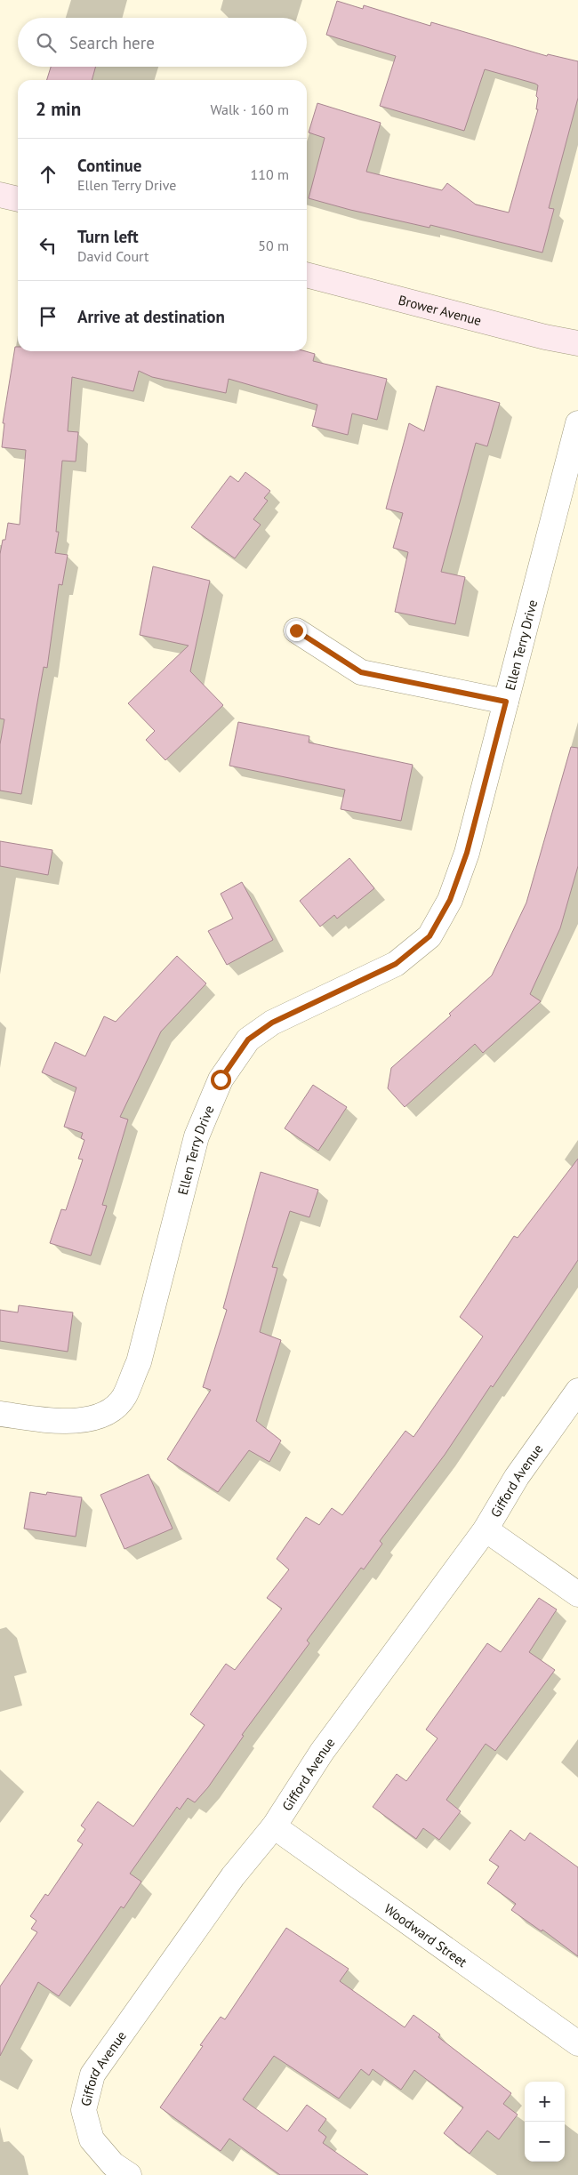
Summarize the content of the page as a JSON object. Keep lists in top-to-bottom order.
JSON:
{
  "streets": {
    "main road": ["Brower Avenue"],
    "street": ["Ellen Terry Drive", "Gifford Avenue", "Woodward Street"]
  },
  "crossings": [
    ["Gifford Avenue", "Woodward Street"]
  ],
  "page": {
    "search": "Search here",
    "heading": ["2 min", "Walk · 160 m"],
    "list": [
      ["Continue", "Ellen Terry Drive", "110 m"],
      ["Turn left", "David Court", "50 m"],
      "Arrive at destination"
    ],
    "map_buttons": ["+", "−"]
  }
}
